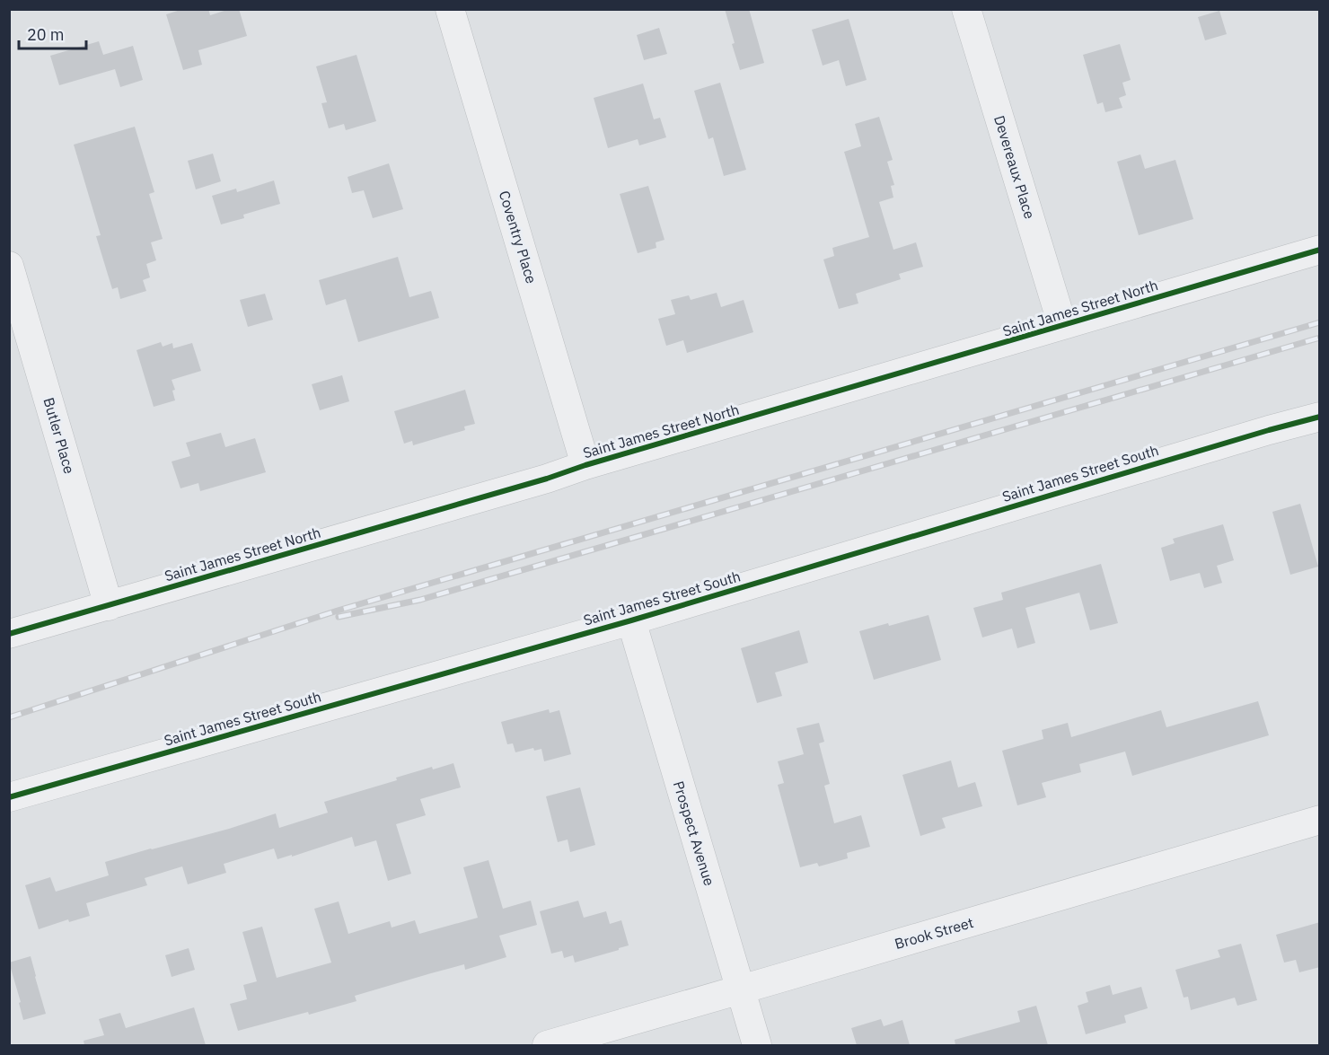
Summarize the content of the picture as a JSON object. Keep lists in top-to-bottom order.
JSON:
{
  "streets": {
    "street": [
      "Devereaux Place",
      "Coventry Place",
      "Saint James Street North",
      "Butler Place",
      "Saint James Street South",
      "Prospect Avenue",
      "Brook Street"
    ]
  },
  "crossings": [
    ["Devereaux Place", "Saint James Street North"],
    ["Coventry Place", "Saint James Street North"],
    ["Saint James Street North", "Butler Place"],
    ["Saint James Street South", "Prospect Avenue"],
    ["Prospect Avenue", "Brook Street"]
  ],
  "scale_bar": "20 m"
}
